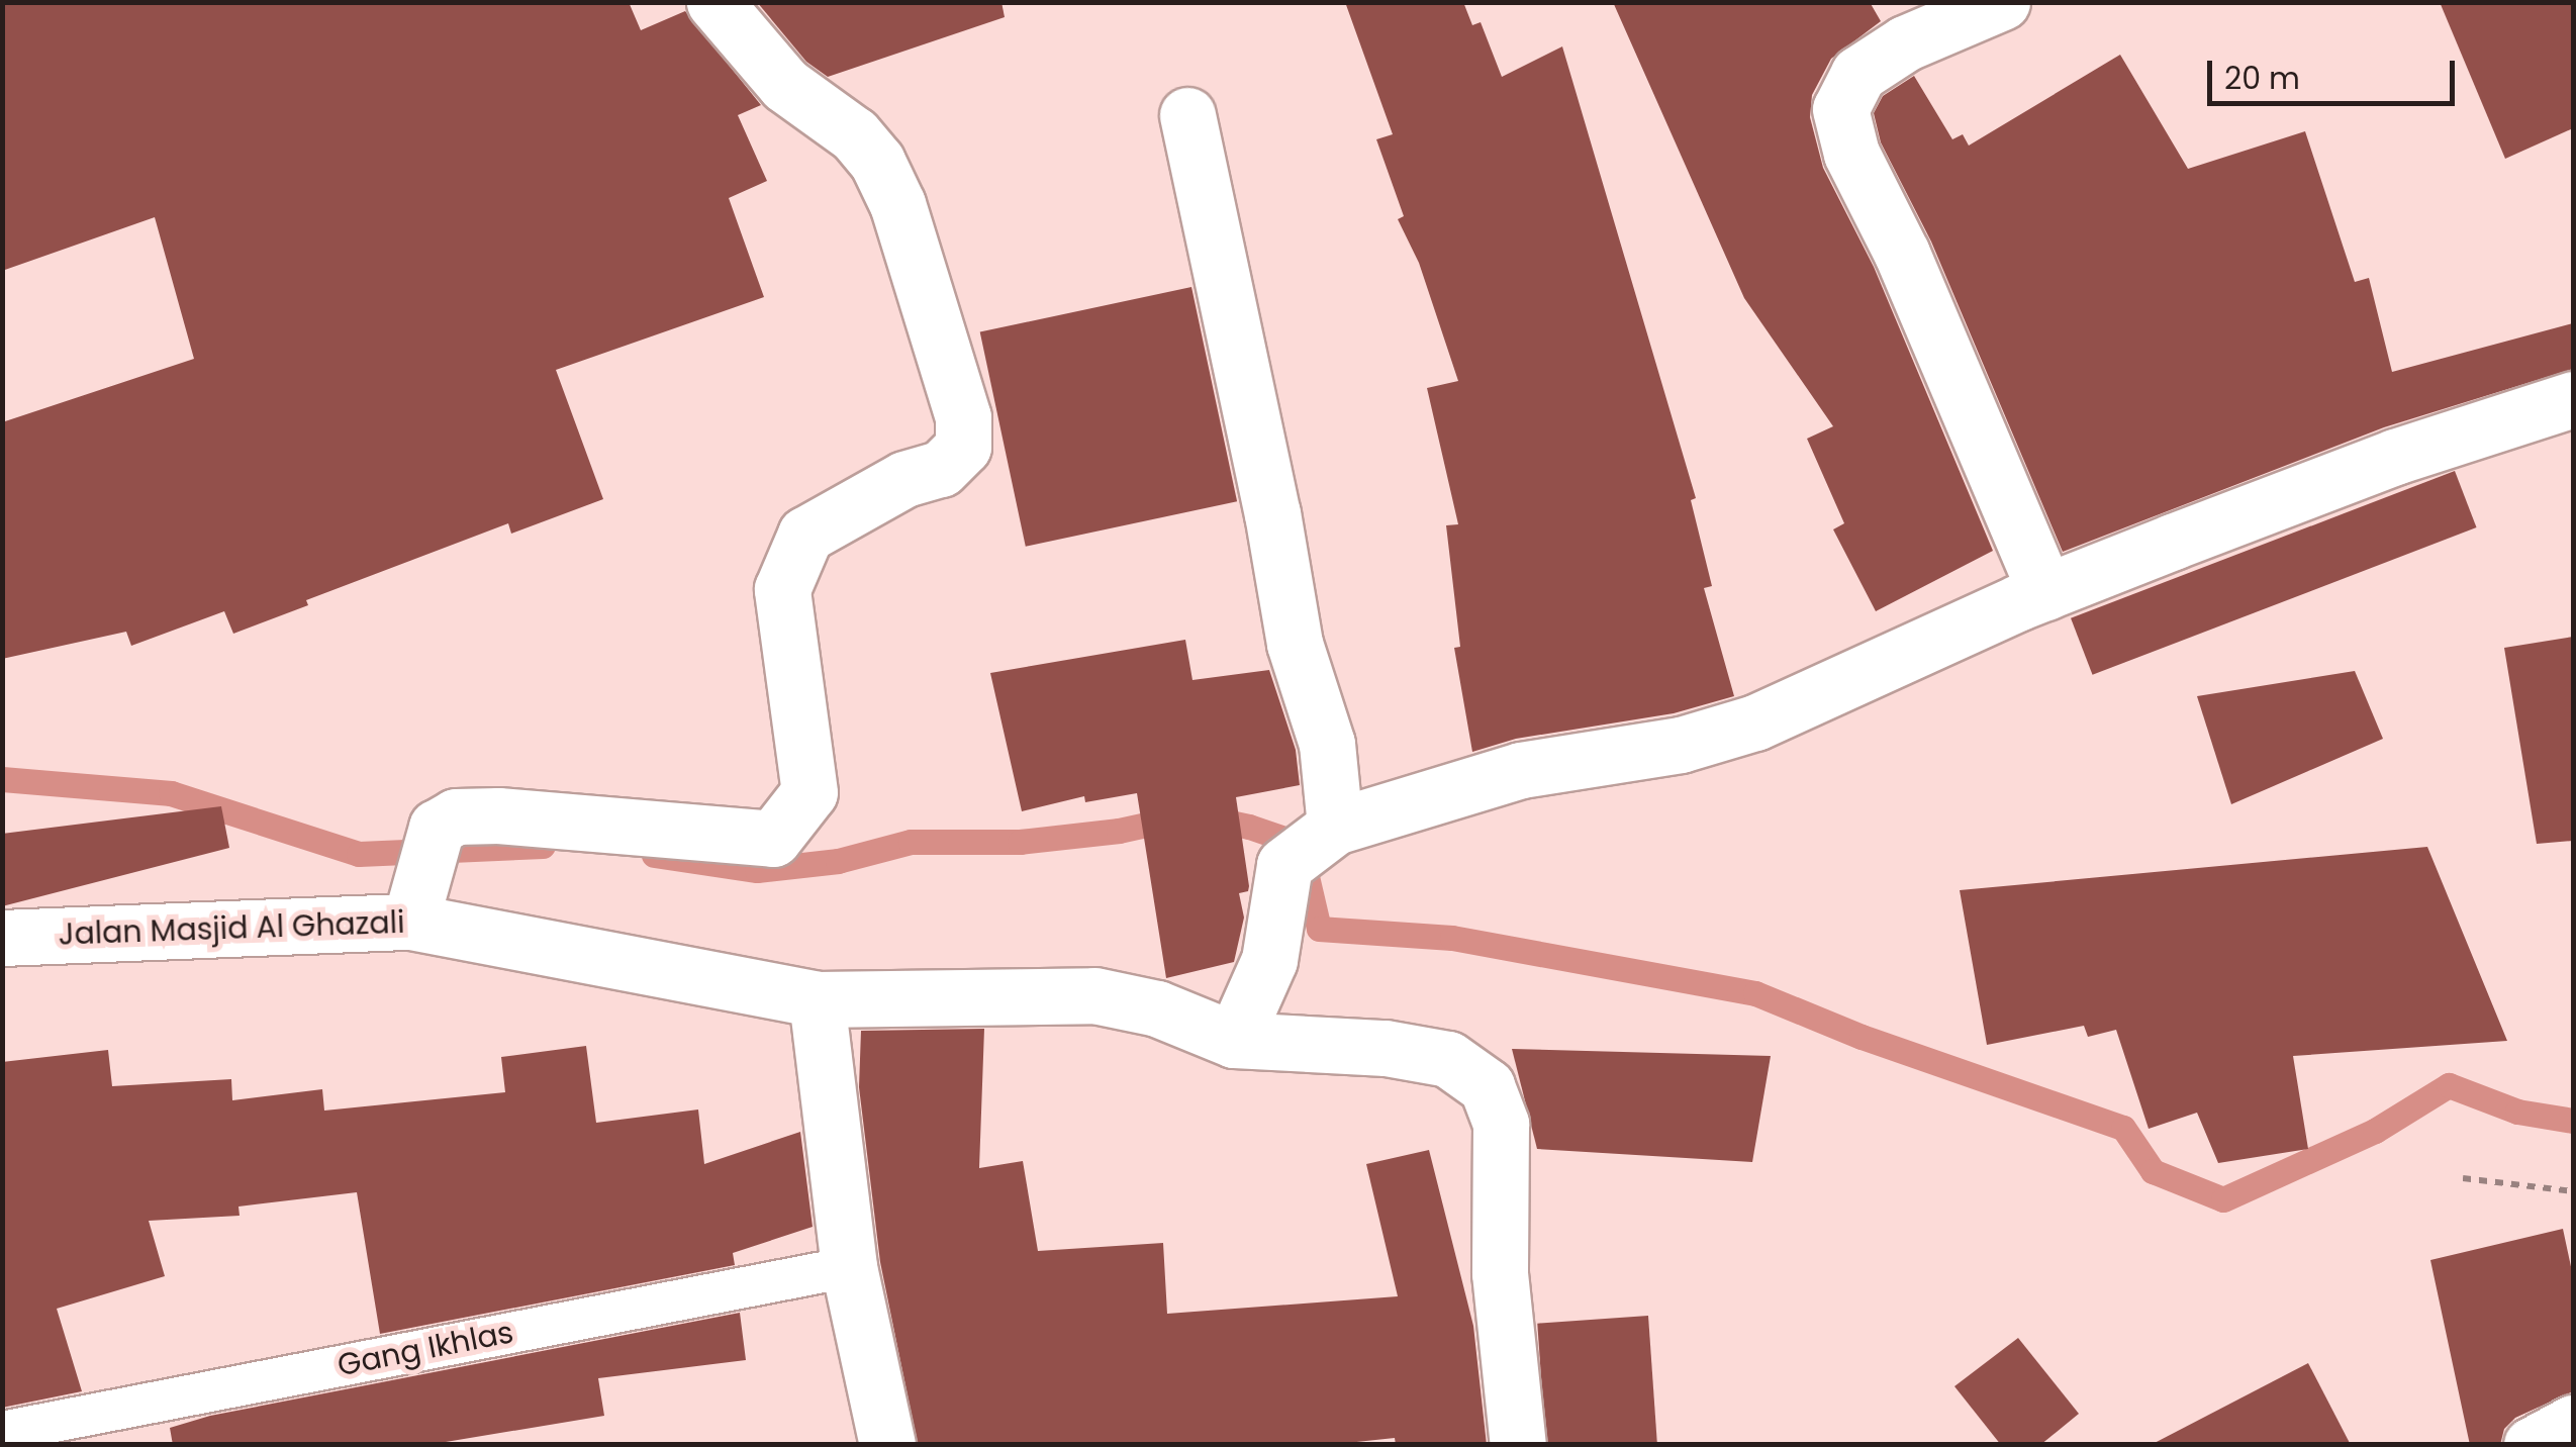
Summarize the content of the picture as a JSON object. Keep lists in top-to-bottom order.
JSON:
{
  "streets": {
    "street": ["Jalan Masjid Al Ghazali"],
    "lane": ["Gang Ikhlas"]
  },
  "scale_bar": "20 m"
}
